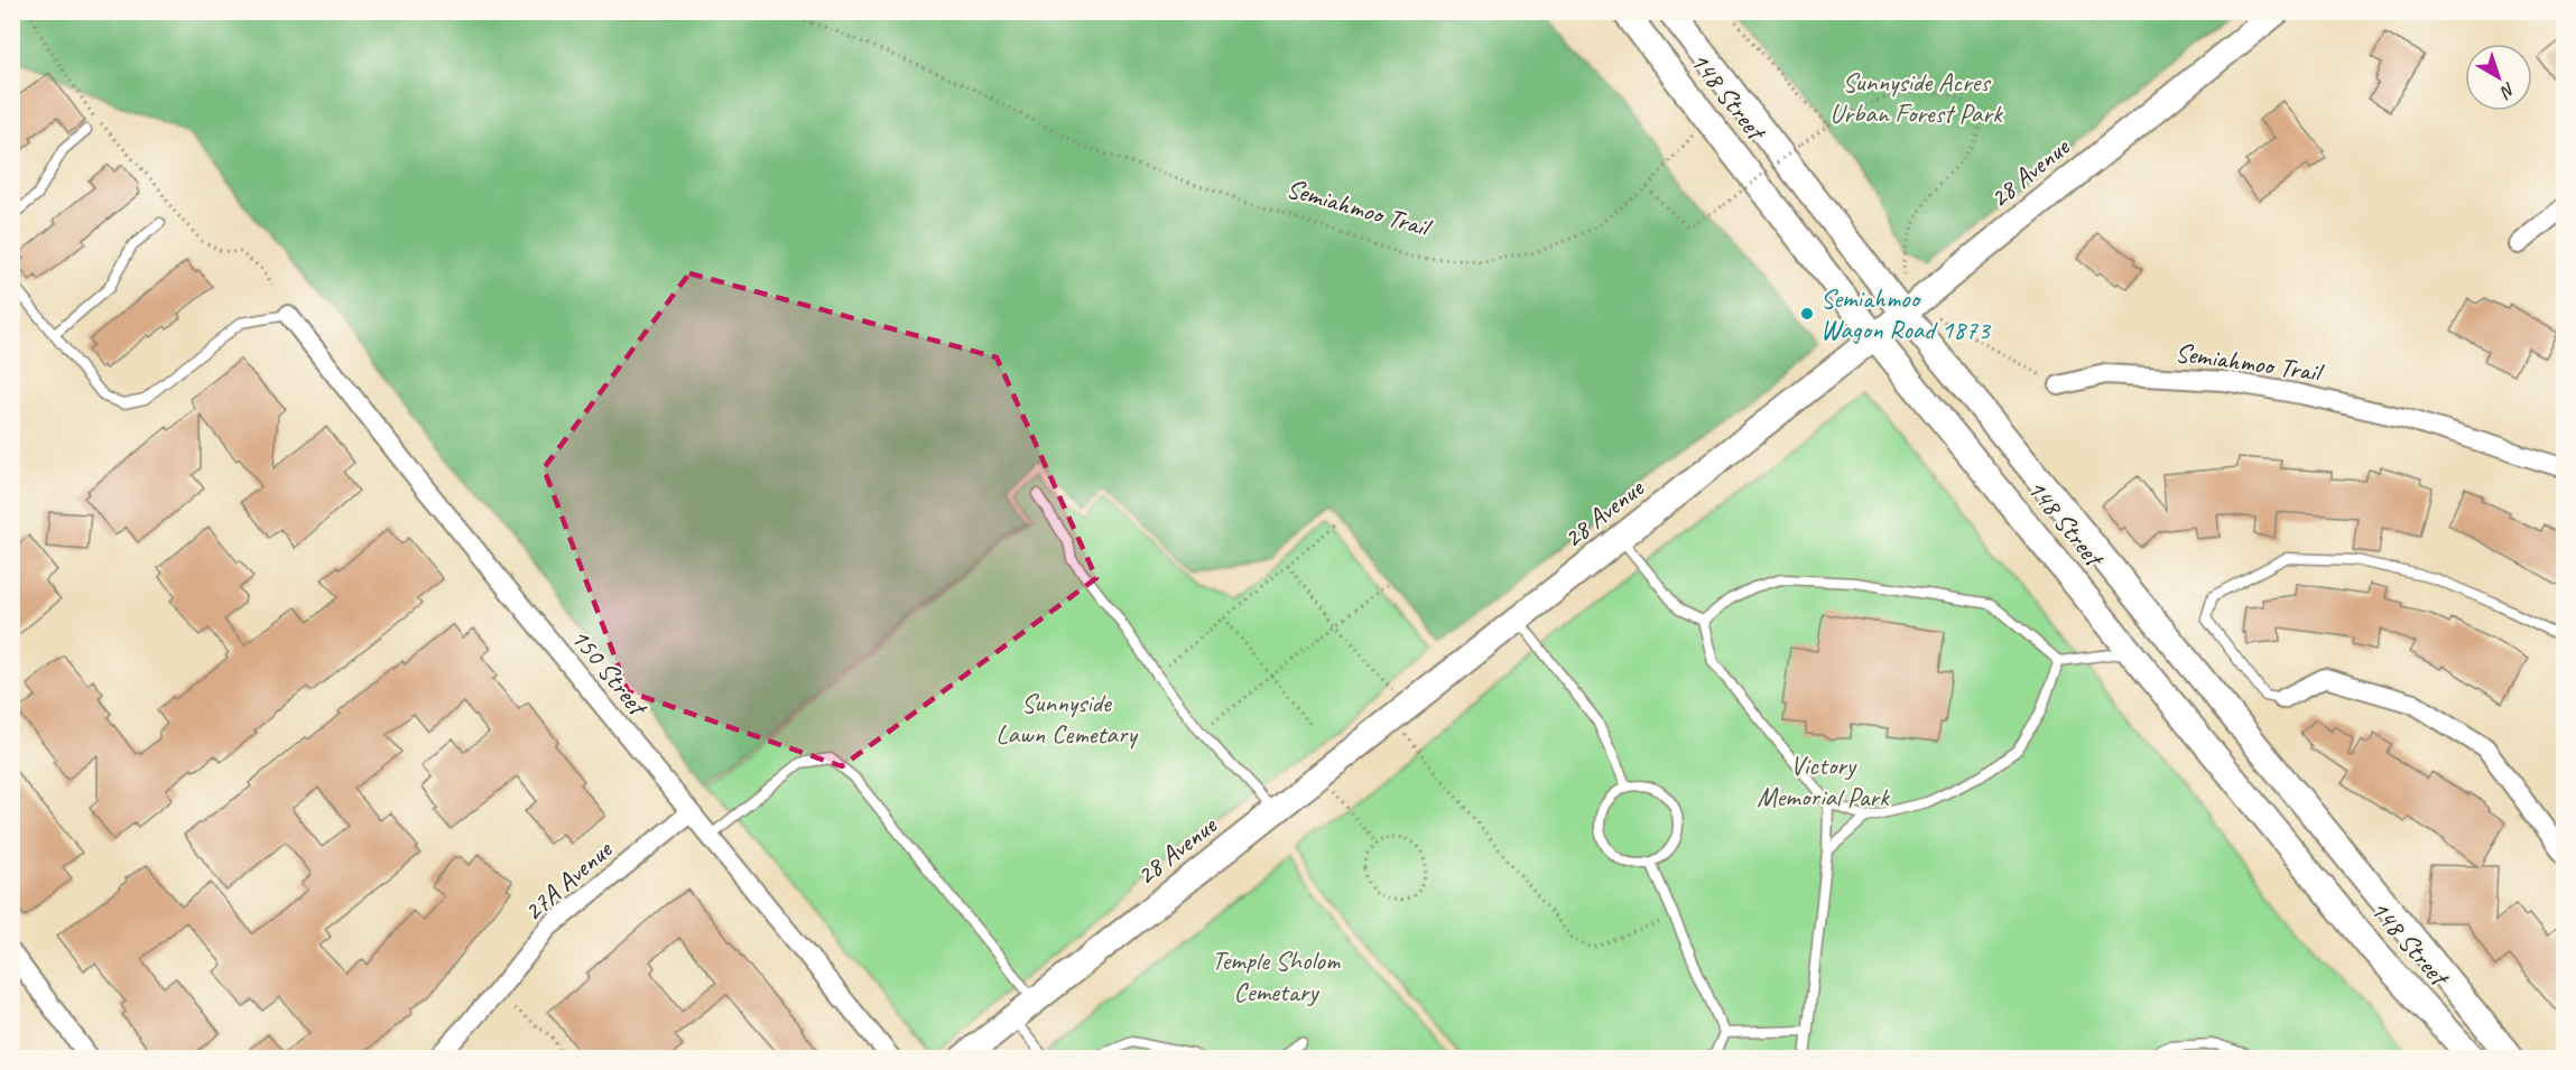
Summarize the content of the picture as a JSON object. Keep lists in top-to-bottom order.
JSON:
{
  "streets": {
    "main road": ["148 Street", "28 Avenue"],
    "street": ["Semiahmoo Trail", "150 Street", "27A Avenue"]
  },
  "crossings": [
    ["148 Street", "28 Avenue"],
    ["148 Street", "Semiahmoo Trail"],
    ["150 Street", "27A Avenue"]
  ],
  "parks": [
    "Sunnyside Acres Urban Forest Park",
    "Sunnyside Lawn Cemetary",
    "Victory Memorial Park",
    "Temple Sholom Cemetary"
  ],
  "places": ["Semiahmoo Wagon Road 1873"],
  "north": "bottom right"
}
